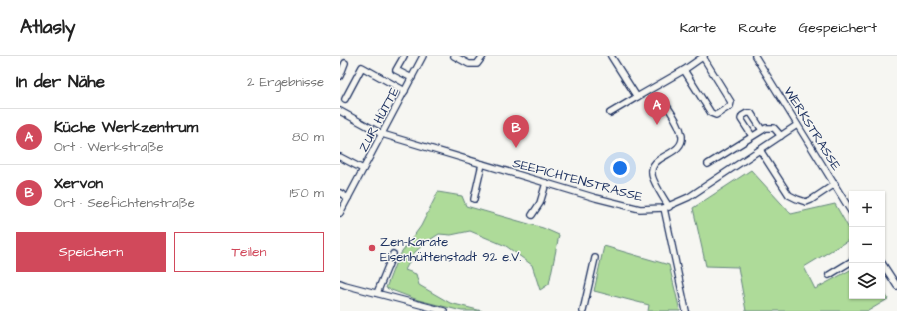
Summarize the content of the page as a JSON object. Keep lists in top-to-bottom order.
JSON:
{
  "streets": {
    "street": ["ZUR HÜTTE", "WERKSTRASSE", "SEEFICHTENSTRASSE"]
  },
  "crossings": [
    ["ZUR HÜTTE", "SEEFICHTENSTRASSE"],
    ["WERKSTRASSE", "SEEFICHTENSTRASSE"]
  ],
  "places": ["Zen-Karate Eisenhüttenstadt 92 e.V."],
  "page": {
    "header": "Atlasly",
    "nav": ["Karte", "Route", "Gespeichert"],
    "heading": ["In der Nähe", "2 Ergebnisse"],
    "pins": ["A", "B"],
    "list": [
      {
        "mark": "A",
        "name": "Küche Werkzentrum",
        "note": "Ort · Werkstraße",
        "value": "80 m"
      },
      {
        "mark": "B",
        "name": "Xervon",
        "note": "Ort · Seefichtenstraße",
        "value": "150 m"
      }
    ],
    "map_buttons": ["+", "−"],
    "buttons": ["Speichern", "Teilen"]
  }
}
